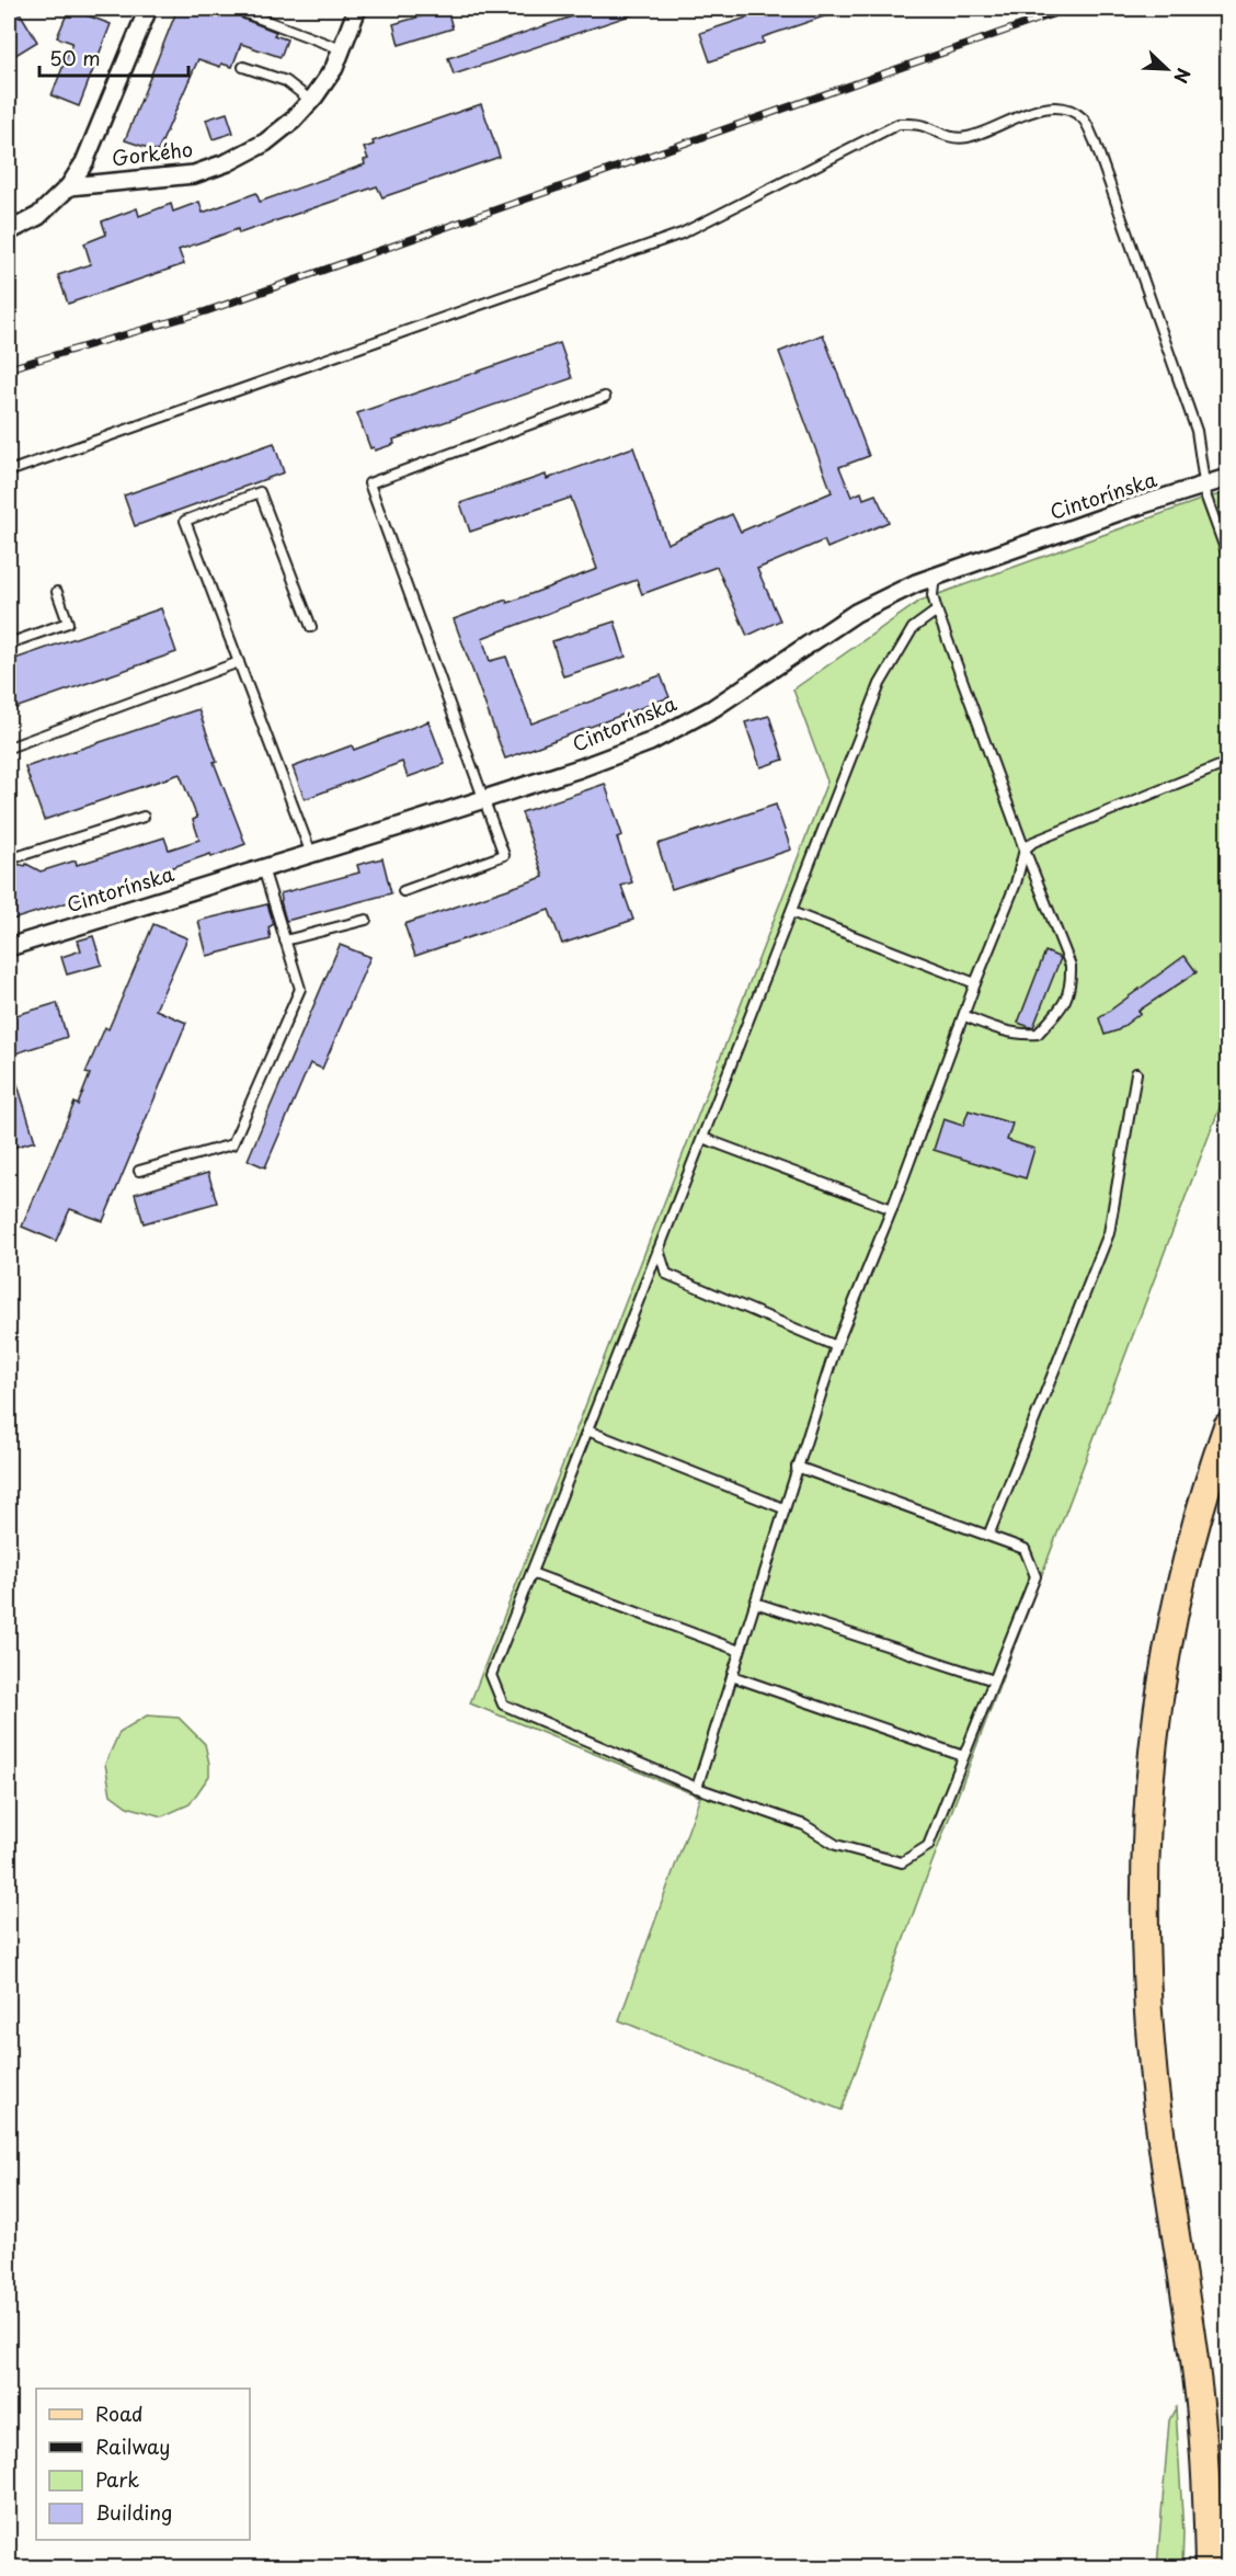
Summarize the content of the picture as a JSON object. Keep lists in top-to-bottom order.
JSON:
{
  "streets": {
    "street": ["Gorkého", "Cintorínska"]
  },
  "legend": [
    "Road",
    "Railway",
    "Park",
    "Building"
  ],
  "scale_bar": "50 m",
  "north": "bottom right"
}
